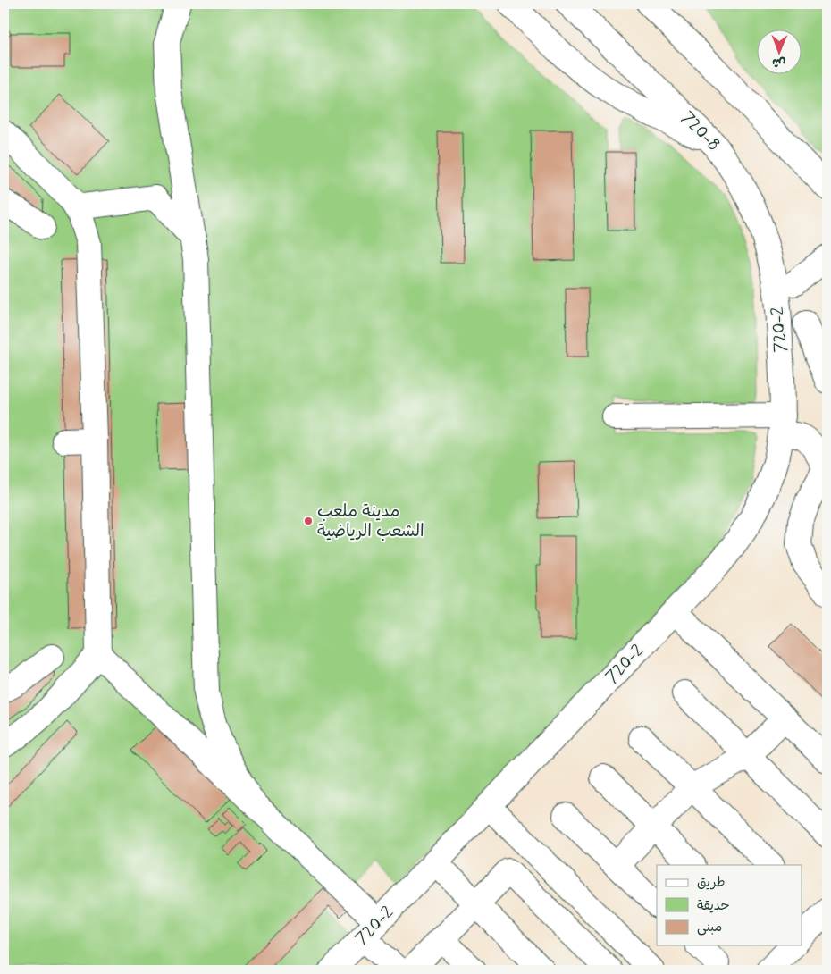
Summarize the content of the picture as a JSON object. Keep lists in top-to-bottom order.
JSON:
{
  "streets": {
    "street": ["720-8", "720-2"]
  },
  "crossings": [
    ["720-8", "720-2"]
  ],
  "places": ["مدينة ملعب الشعب الرياضية"],
  "legend": ["طريق", "حديقة", "مبنى"],
  "north": "bottom"
}
